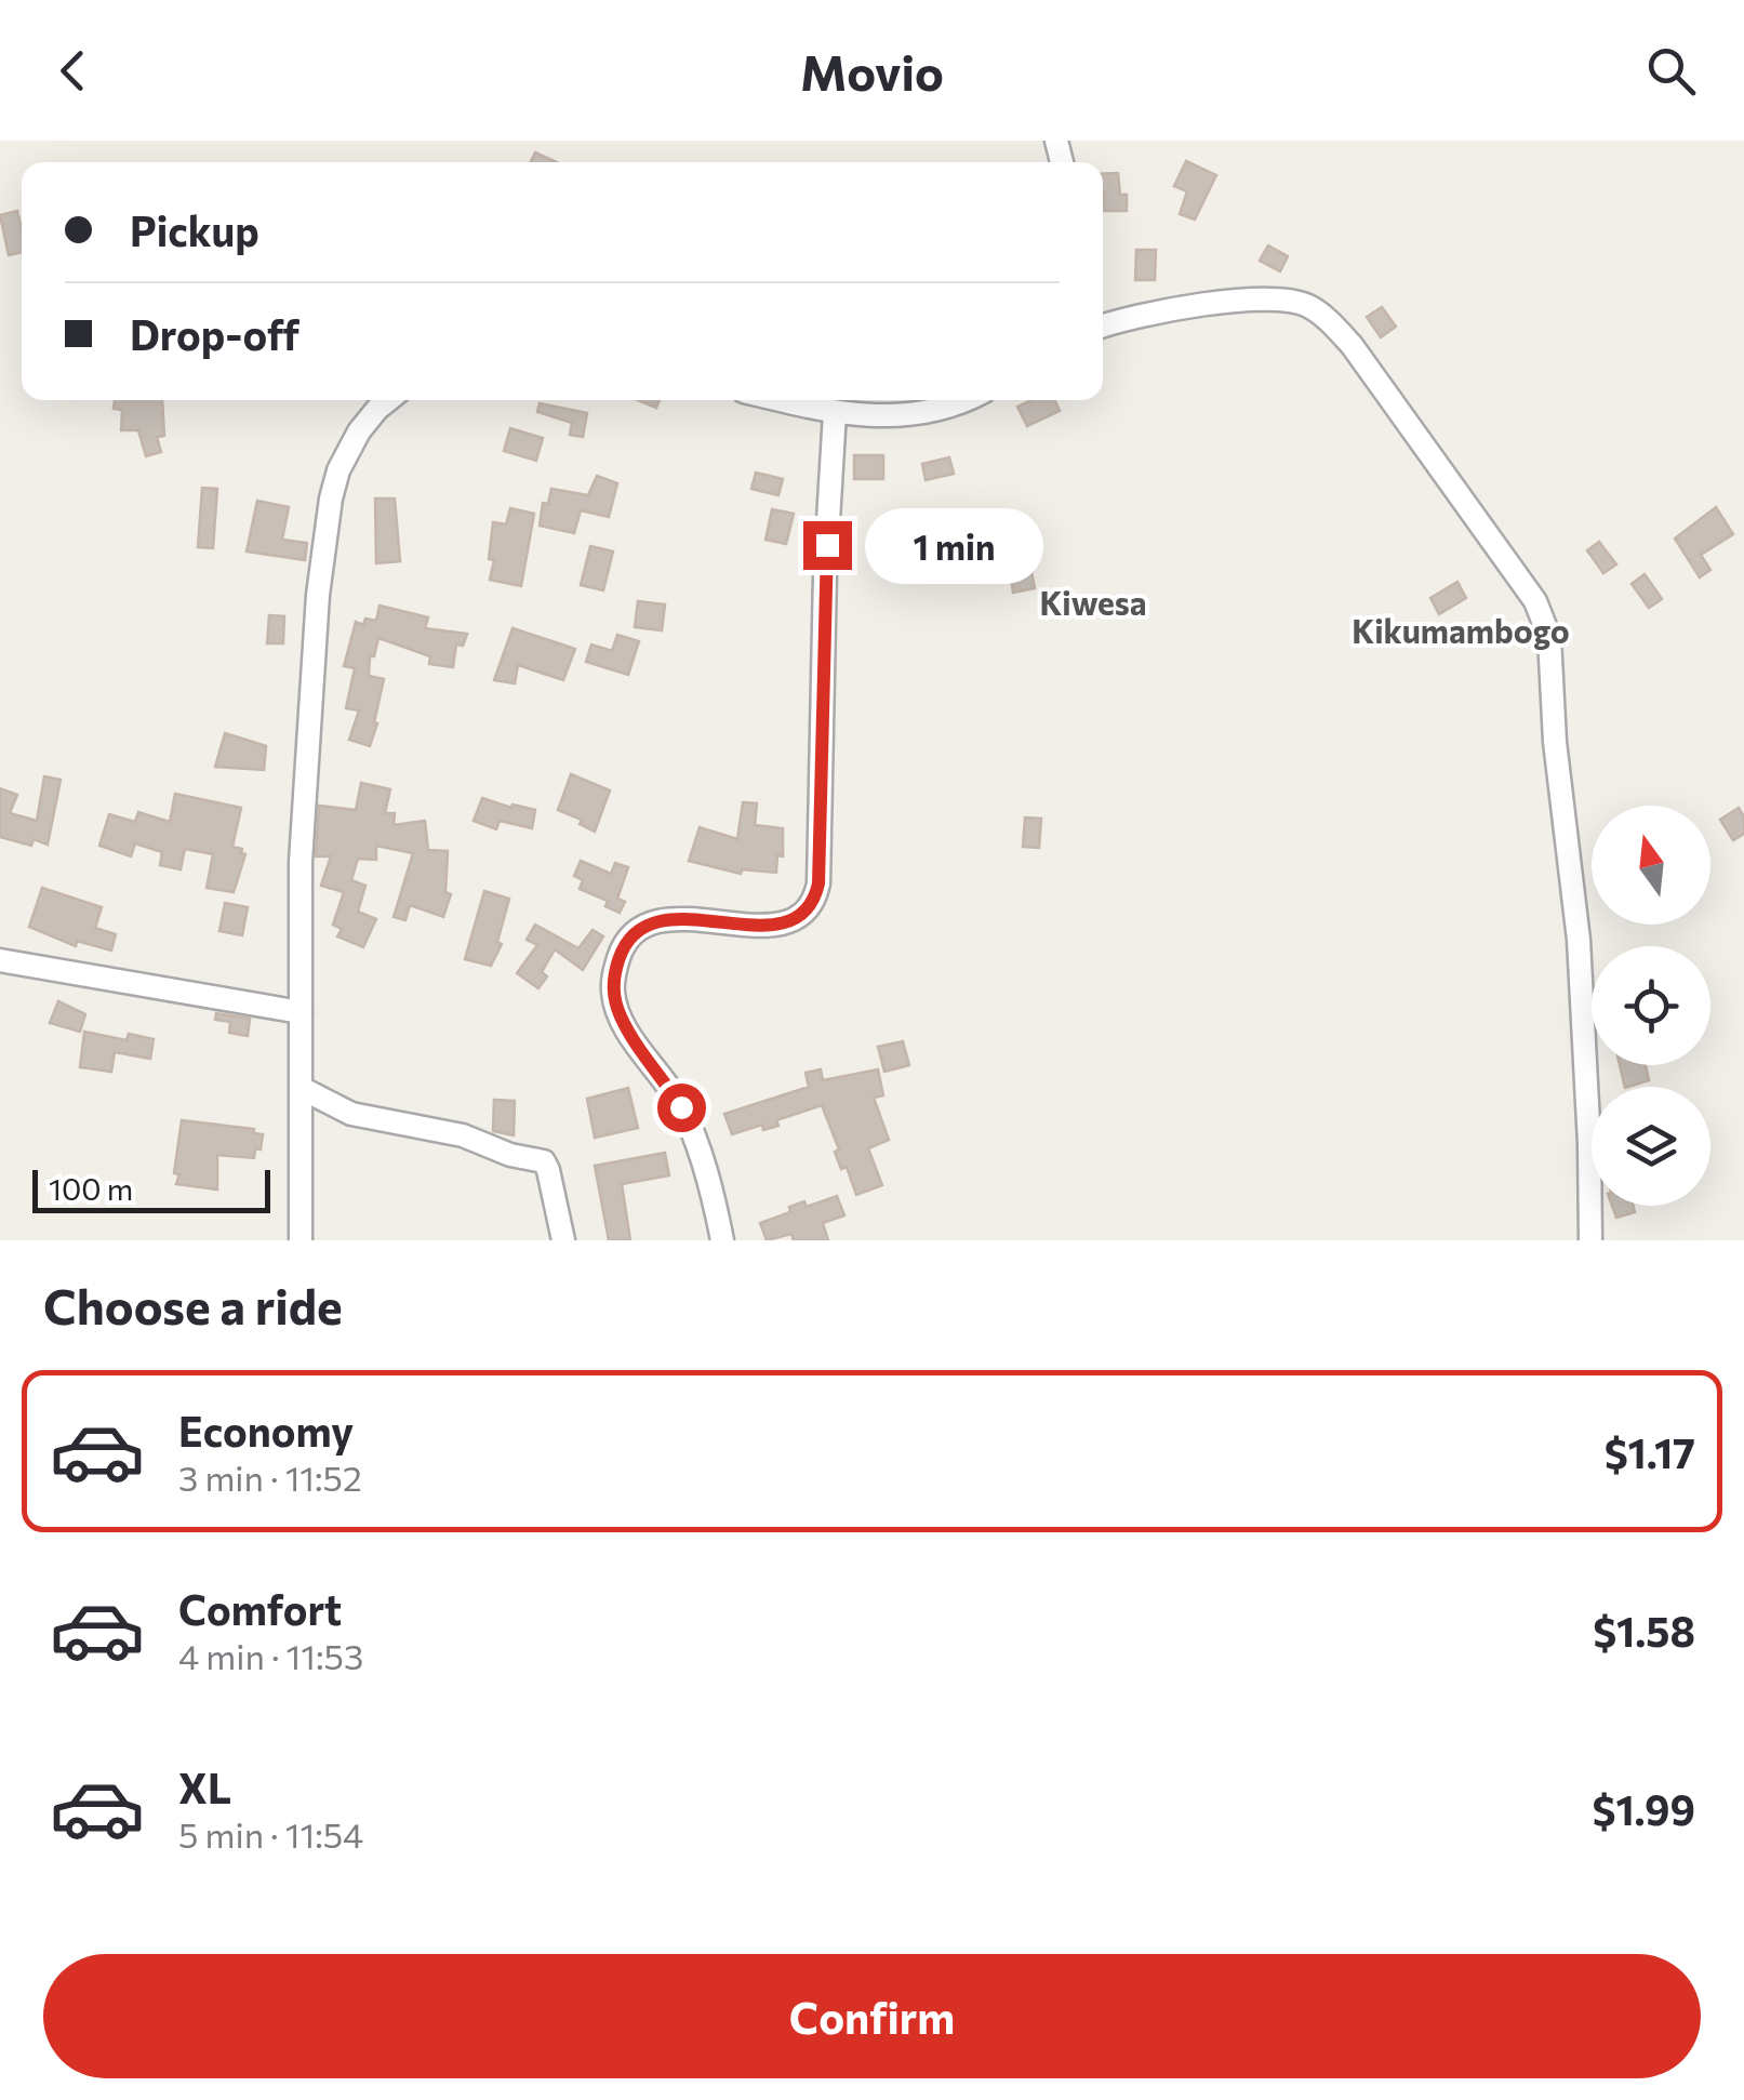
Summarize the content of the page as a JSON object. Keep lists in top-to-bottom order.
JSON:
{
  "districts": ["Kiwesa", "Kikumambogo"],
  "scale_bar": "100 m",
  "north": "top",
  "page": {
    "header": "Movio",
    "banner": ["Pickup", "Drop-off"],
    "bubble": "1 min",
    "scale": "100 m",
    "heading": "Choose a ride",
    "list": [
      {
        "name": "Economy",
        "note": "3 min · 11:52",
        "value": "$1.17"
      },
      {
        "name": "Comfort",
        "note": "4 min · 11:53",
        "value": "$1.58"
      },
      {
        "name": "XL",
        "note": "5 min · 11:54",
        "value": "$1.99"
      }
    ],
    "buttons": "Confirm"
  }
}
